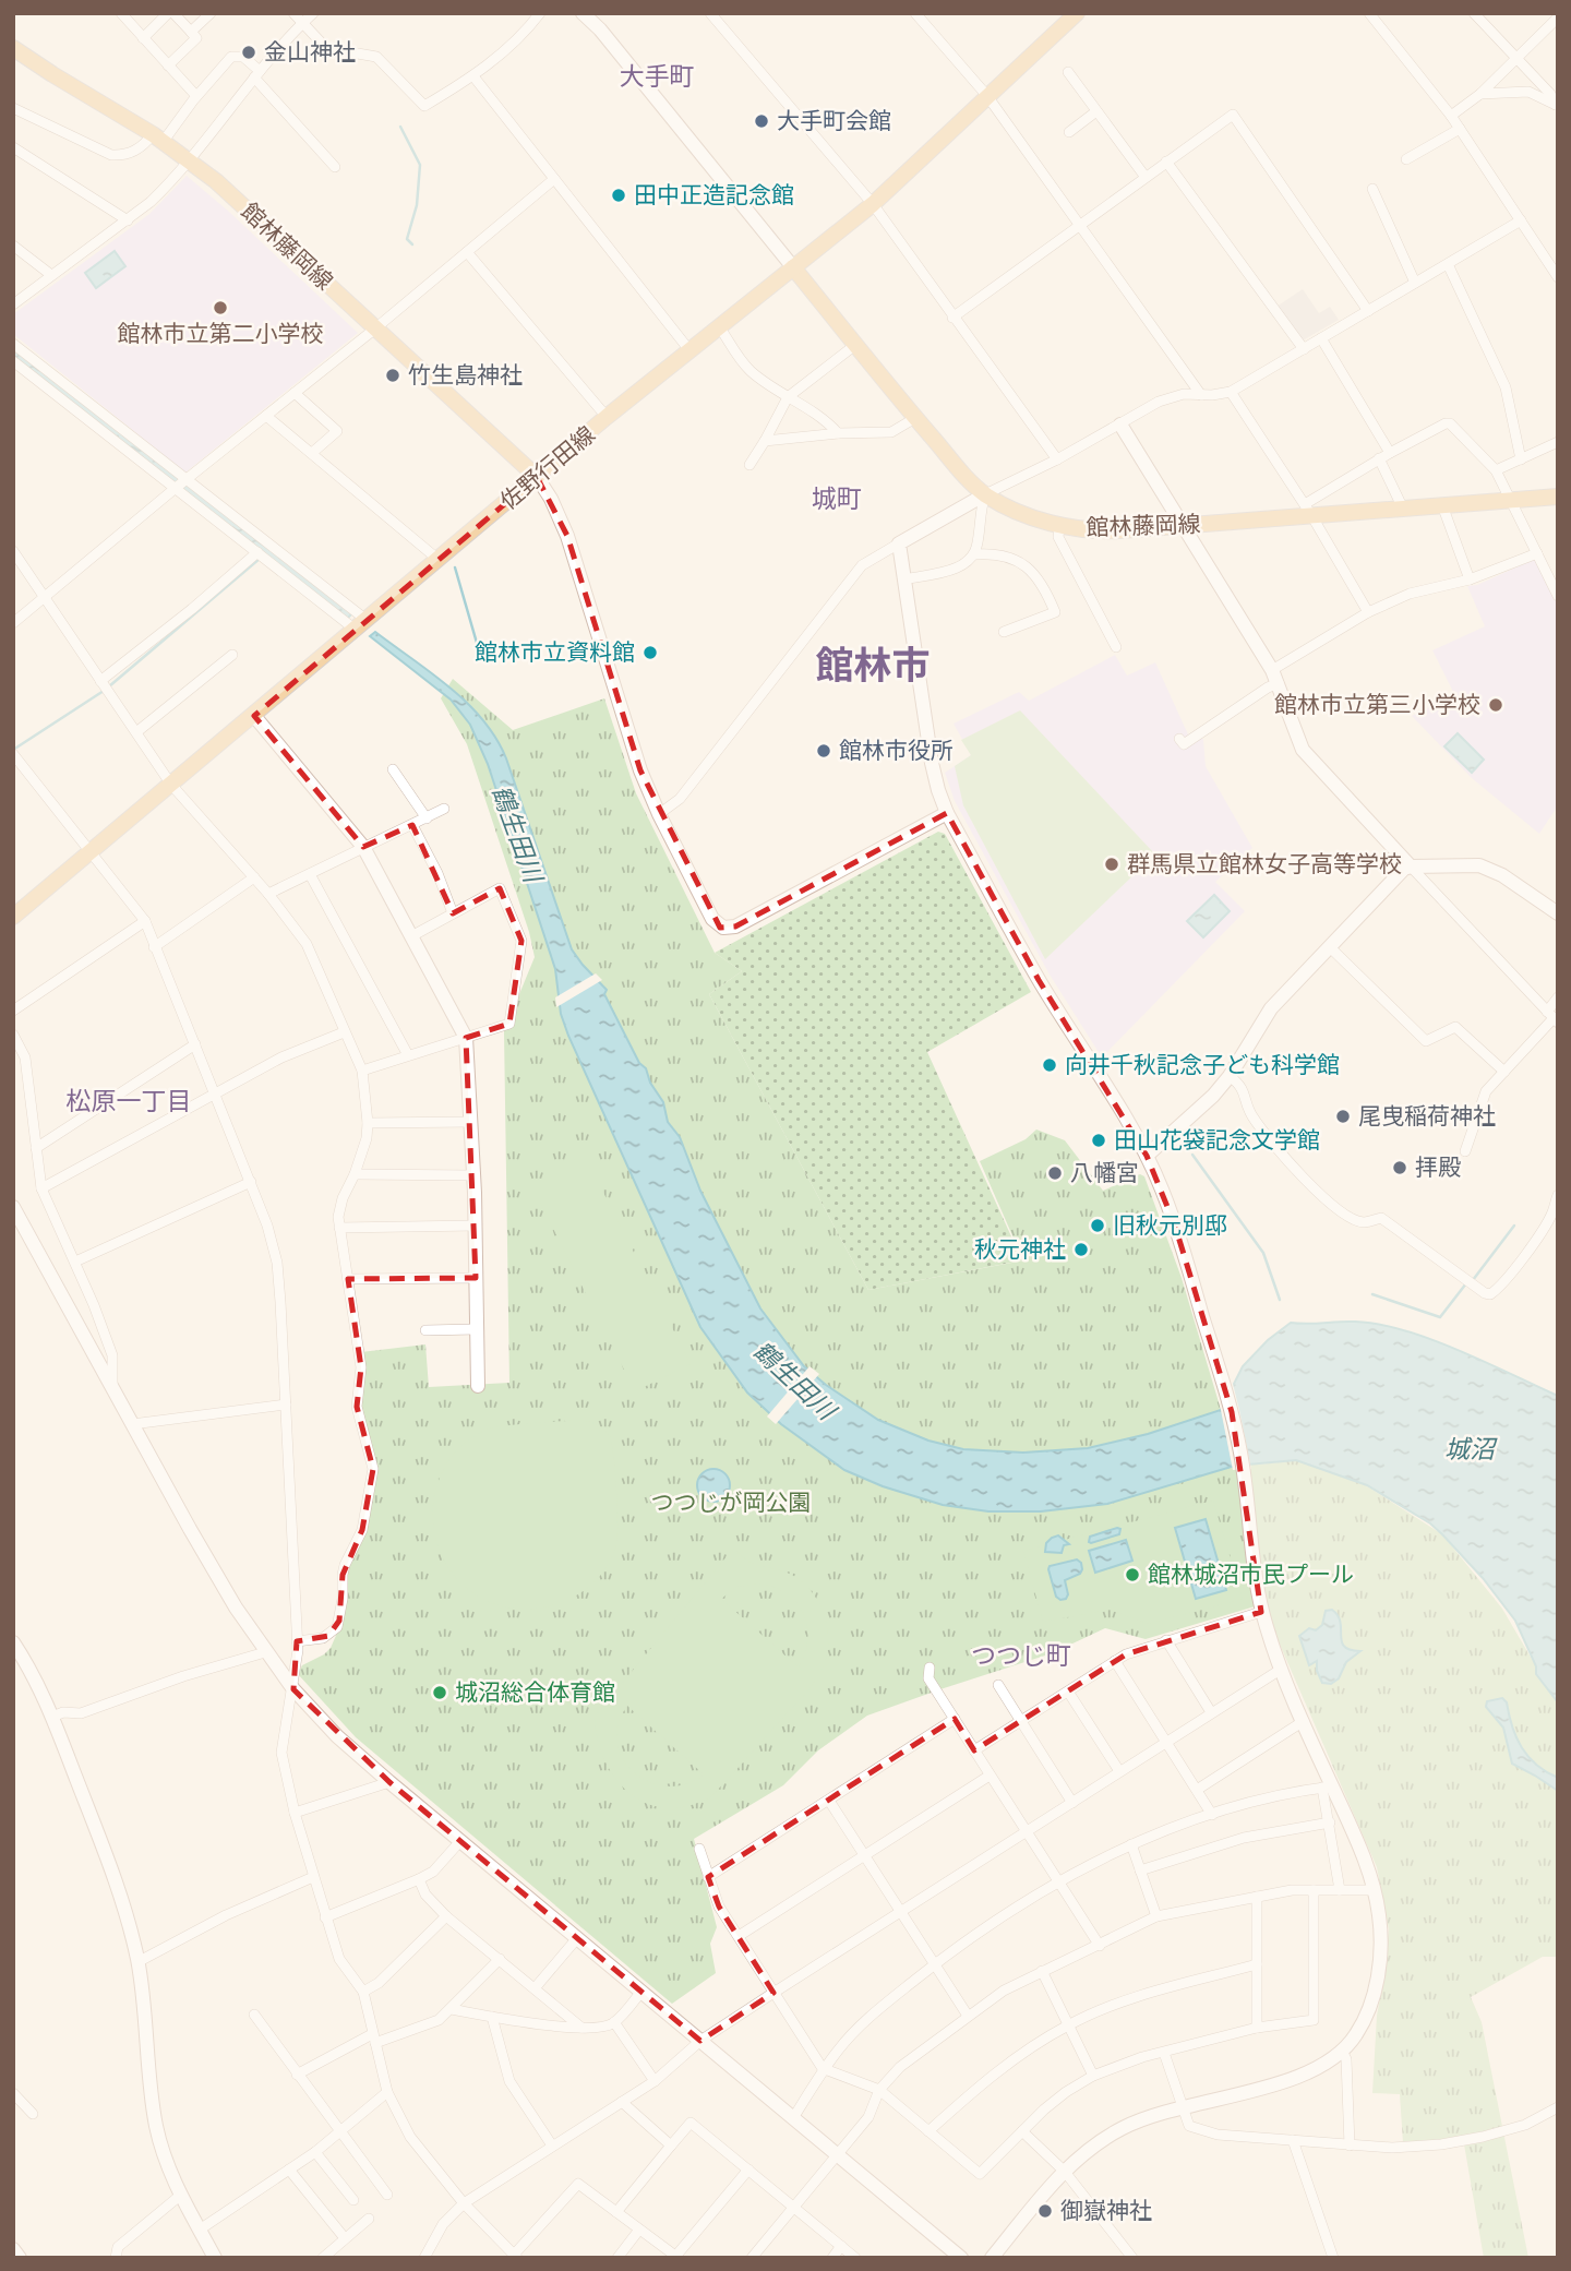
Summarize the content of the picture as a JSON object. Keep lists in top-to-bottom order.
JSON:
{
  "streets": {
    "main road": ["館林藤岡線", "佐野行田線"]
  },
  "crossings": [
    ["館林藤岡線", "佐野行田線"]
  ],
  "districts": [
    "大手町",
    "城町",
    "館林市",
    "松原一丁目",
    "つつじ町"
  ],
  "water": ["鶴生田川", "城沼"],
  "parks": ["つつじが岡公園"],
  "places": [
    "金山神社",
    "大手町会館",
    "田中正造記念館",
    "館林市立第二小学校",
    "竹生島神社",
    "館林市立資料館",
    "館林市立第三小学校",
    "館林市役所",
    "群馬県立館林女子高等学校",
    "向井千秋記念子ども科学館",
    "尾曳稲荷神社",
    "田山花袋記念文学館",
    "拝殿",
    "八幡宮",
    "旧秋元別邸",
    "秋元神社",
    "館林城沼市民プール",
    "城沼総合体育館",
    "御嶽神社"
  ]
}
